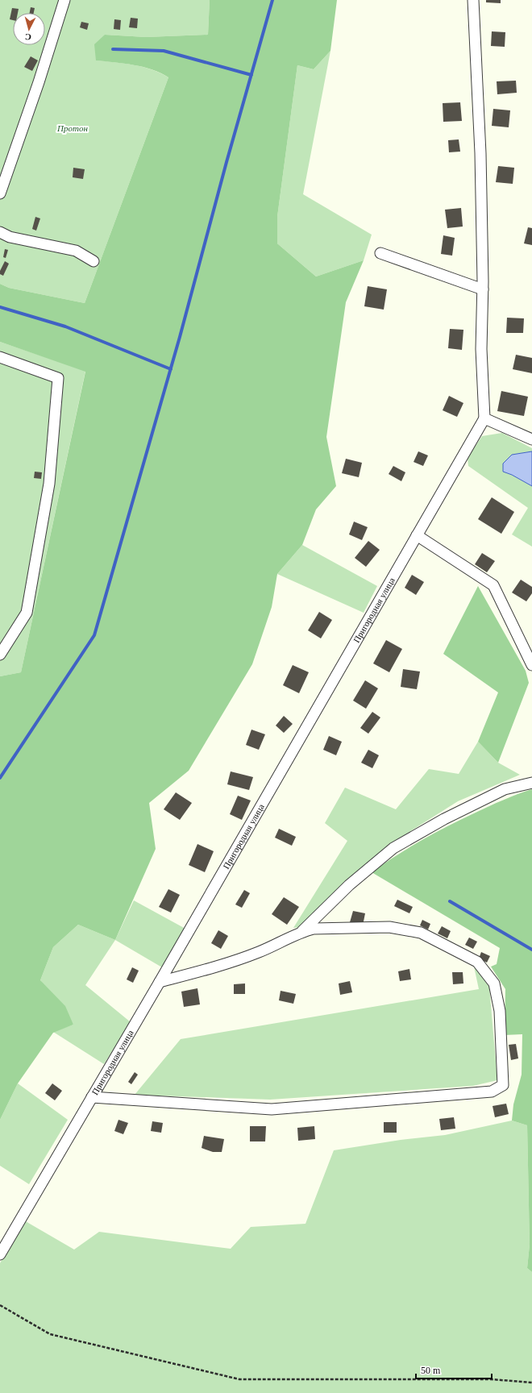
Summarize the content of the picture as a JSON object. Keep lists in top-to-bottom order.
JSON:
{
  "streets": {
    "street": ["Пригородная улица"]
  },
  "parks": ["Протон"],
  "scale_bar": "50 m",
  "north": "bottom"
}
